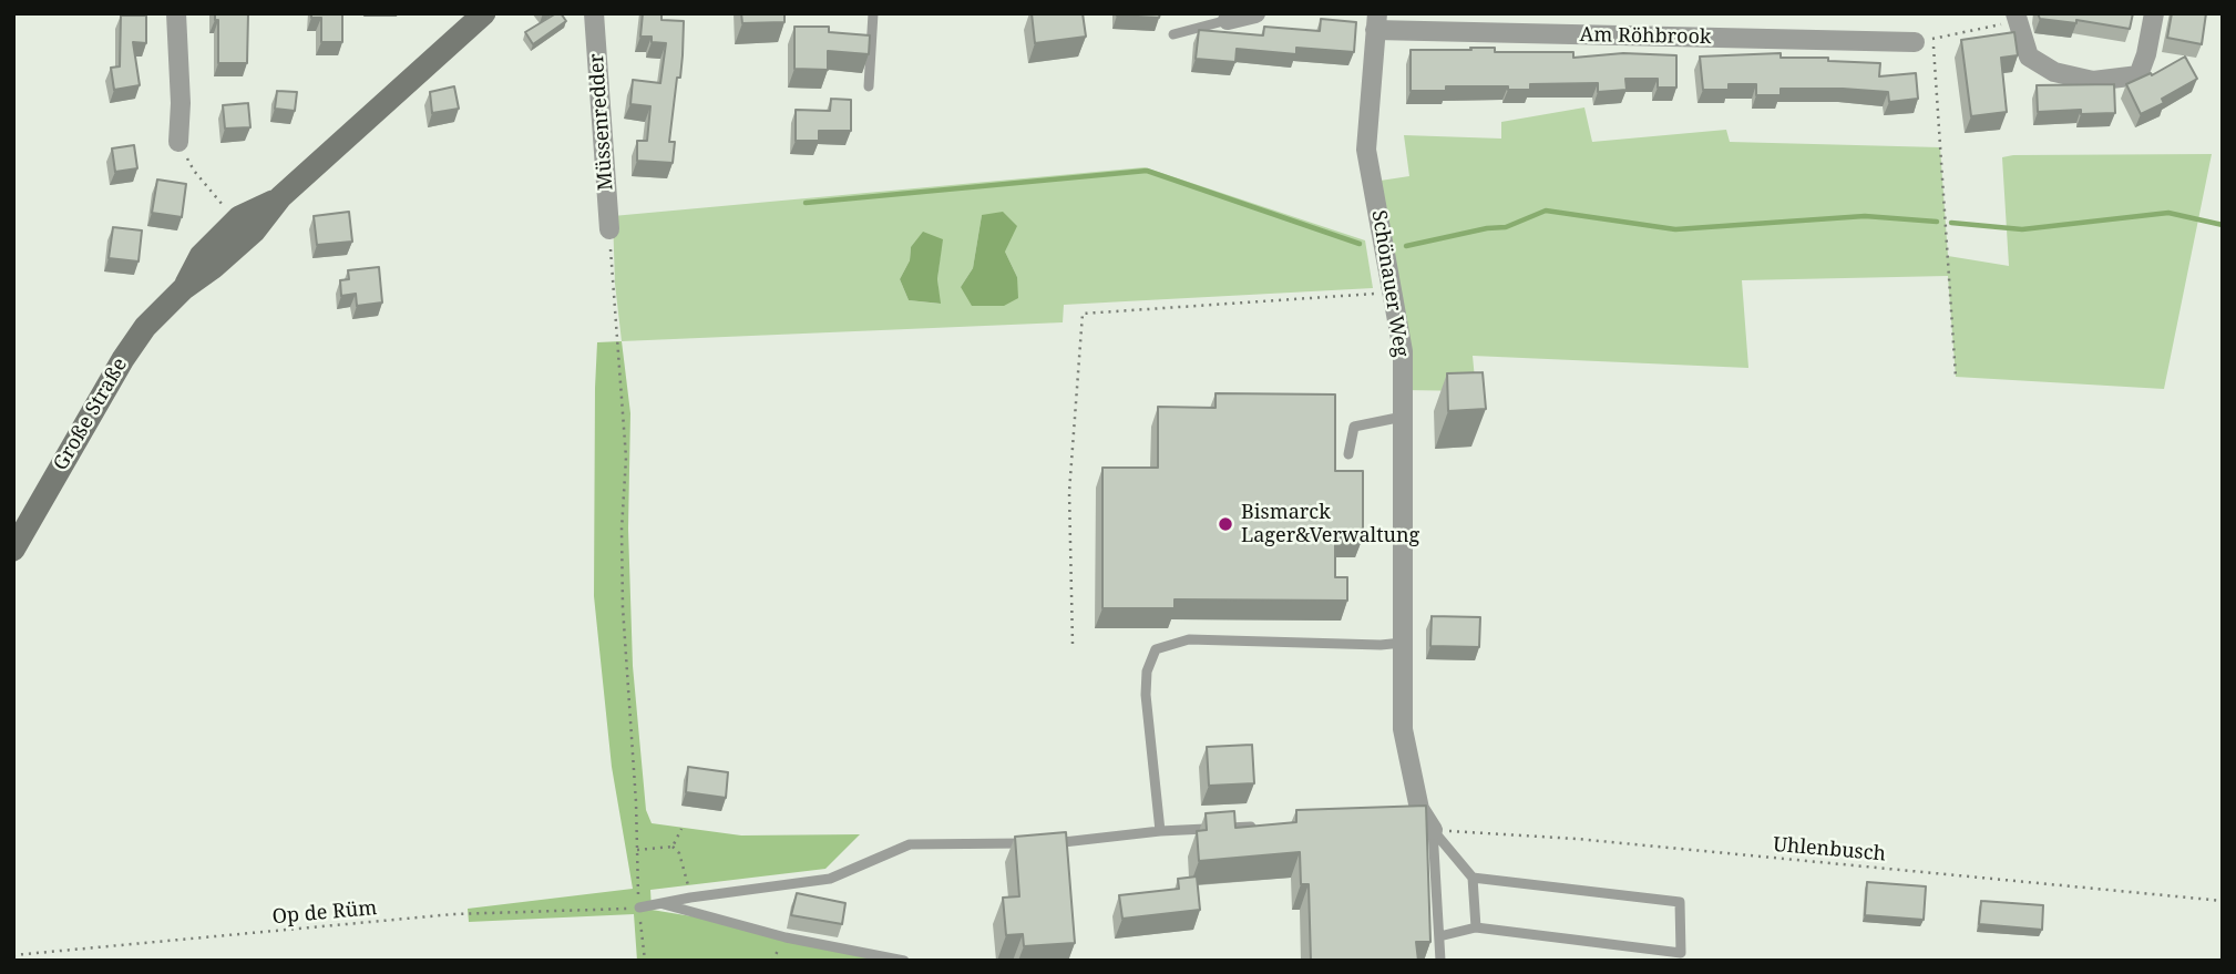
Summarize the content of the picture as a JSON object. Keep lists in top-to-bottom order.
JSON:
{
  "streets": {
    "street": [
      "Am Röhbrook",
      "Müssenredder",
      "Schönauer Weg",
      "Große Straße"
    ],
    "path": ["Uhlenbusch", "Op de Rüm"]
  },
  "crossings": [
    ["Am Röhbrook", "Schönauer Weg"],
    ["Schönauer Weg", "Uhlenbusch"]
  ],
  "places": ["Bismarck Lager&Verwaltung"]
}
